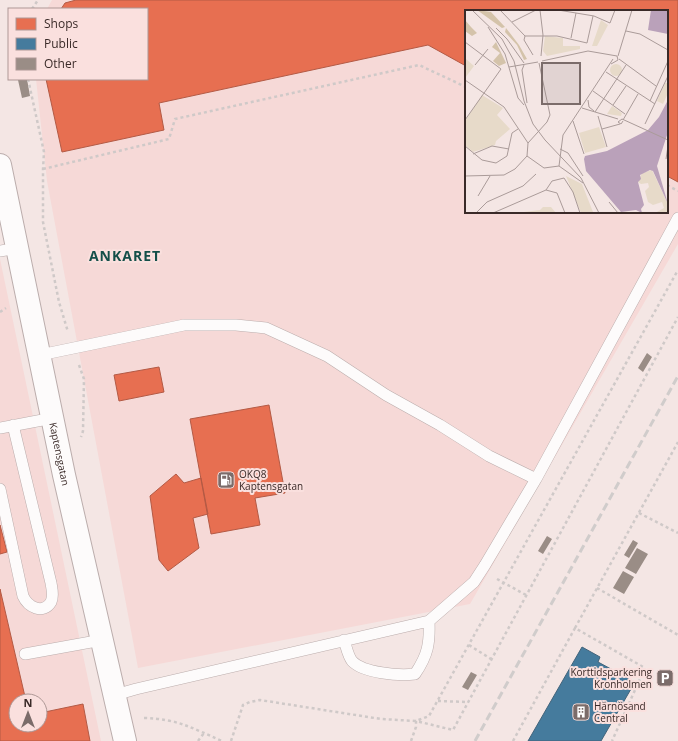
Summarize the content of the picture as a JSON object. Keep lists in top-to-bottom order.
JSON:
{
  "streets": {
    "main road": ["Kaptensgatan"]
  },
  "districts": ["ANKARET"],
  "places": {
    "fuel station": ["OKQ8 Kaptensgatan"],
    "parking": ["Korttidsparkering Kronholmen"],
    "building": ["Härnösand Central"]
  },
  "legend": ["Shops", "Public", "Other"],
  "north": "top"
}
